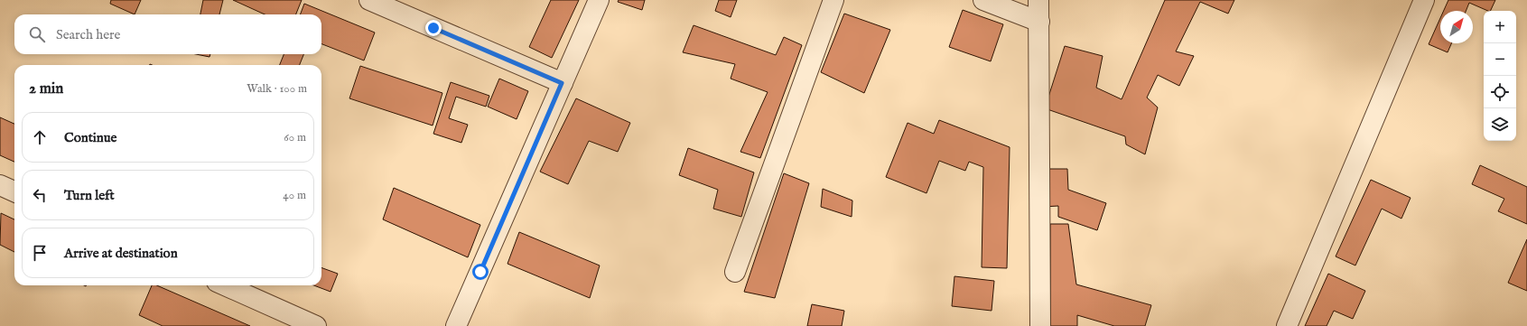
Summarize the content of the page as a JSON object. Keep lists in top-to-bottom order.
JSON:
{
  "north": "top right",
  "page": {
    "map_buttons": ["+", "−"],
    "search": "Search here",
    "heading": ["2 min", "Walk · 100 m"],
    "list": [
      ["Continue", "60 m"],
      ["Turn left", "40 m"],
      "Arrive at destination"
    ]
  }
}
